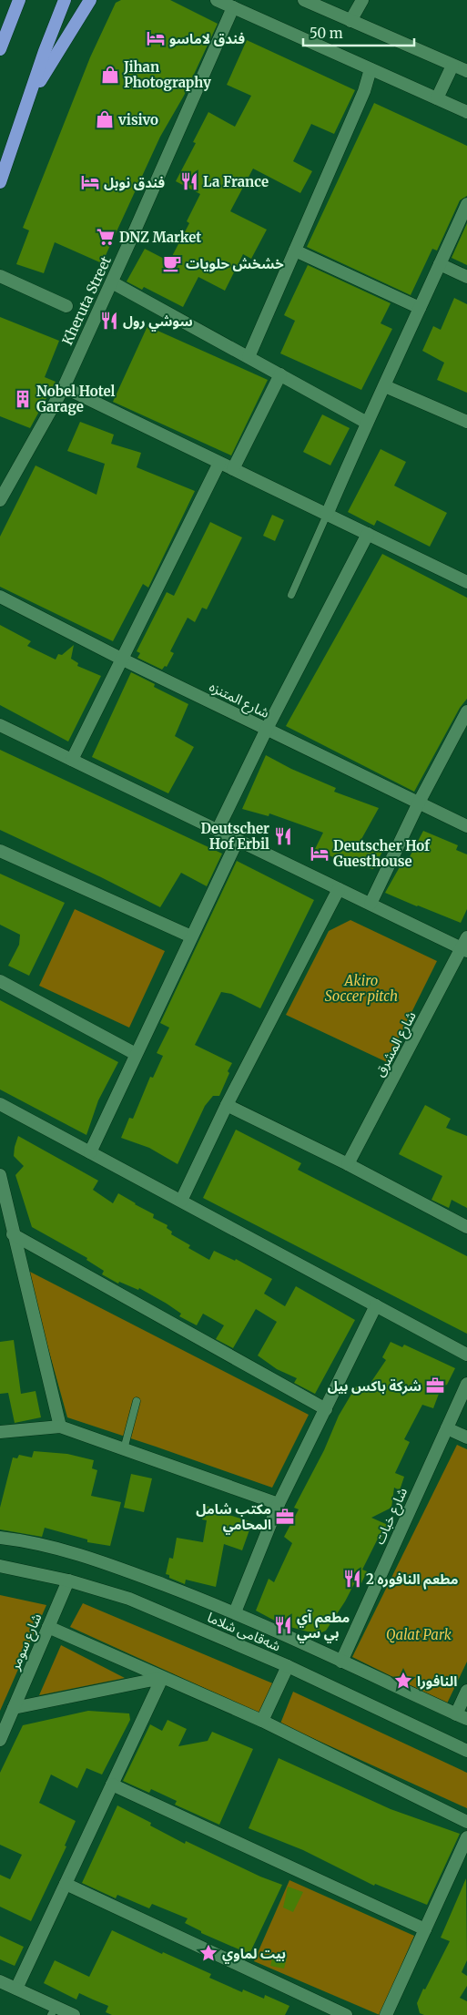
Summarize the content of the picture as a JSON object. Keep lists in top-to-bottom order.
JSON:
{
  "streets": {
    "street": [
      "Kheruta Street",
      "شارع المتنزه",
      "شارع المشرق",
      "شارع خبات",
      "شەقامی شلاما",
      "شارع سومر"
    ]
  },
  "crossings": [
    ["شارع خبات", "شەقامی شلاما"],
    ["شەقامی شلاما", "شارع سومر"]
  ],
  "parks": ["Akiro Soccer pitch", "Qalat Park"],
  "places": {
    "hotel": ["فندق لاماسو", "فندق نوبل", "Deutscher Hof Guesthouse"],
    "shop": ["Jihan Photography", "visivo"],
    "restaurant": [
      "La France",
      "سوشي رول",
      "Deutscher Hof Erbil",
      "مطعم النافوره 2",
      "مطعم آي بي سي"
    ],
    "supermarket": ["DNZ Market"],
    "cafe": ["خشخش حلويات"],
    "building": ["Nobel Hotel Garage"],
    "office": ["شركة باكس بيل", "مكتب شامل المحامي"],
    "place": ["النافورا", "بيت لماوي"]
  },
  "scale_bar": "50 m"
}
